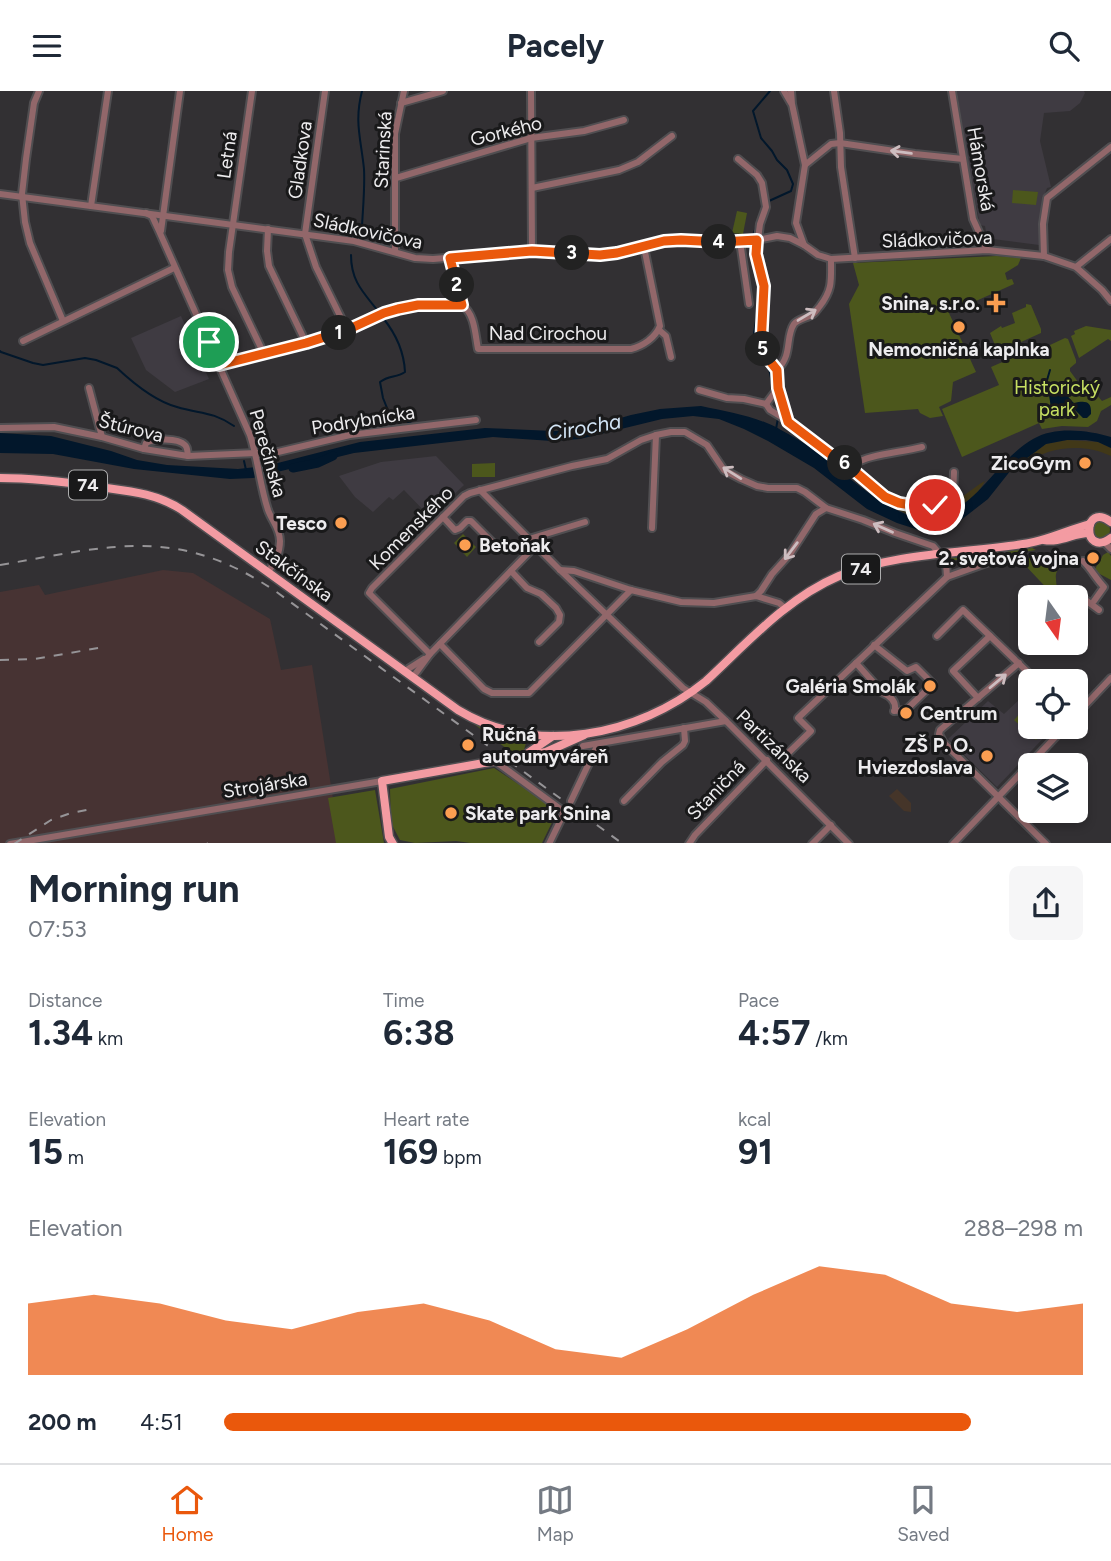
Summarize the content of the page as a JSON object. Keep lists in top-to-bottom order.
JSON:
{
  "streets": {
    "main road": ["74", "Stakčínska", "Strojárska"],
    "street": [
      "Gorkého",
      "Starinská",
      "Letná",
      "Gladkova",
      "Hámorská",
      "Sládkovičova",
      "Nad Cirochou",
      "Podrybnícka",
      "Štúrova",
      "Perečínska",
      "Komenského",
      "Partizánska",
      "Staničná"
    ]
  },
  "crossings": [
    ["Gorkého", "Starinská"],
    ["Starinská", "Sládkovičova"],
    ["Letná", "Sládkovičova"],
    ["Gladkova", "Sládkovičova"],
    ["Hámorská", "Sládkovičova"],
    ["Sládkovičova", "Perečínska"],
    ["Podrybnícka", "Štúrova"],
    ["Podrybnícka", "Perečínska"],
    ["Štúrova", "Perečínska"],
    ["Perečínska", "Stakčínska"],
    ["74", "Strojárska"],
    ["Komenského", "Partizánska"],
    ["Komenského", "Strojárska"],
    ["Stakčínska", "Strojárska"],
    ["Partizánska", "Strojárska"],
    ["Partizánska", "Staničná"]
  ],
  "water": ["Cirocha"],
  "parks": ["Historický park"],
  "places": {
    "health": ["Snina, s.r.o."],
    "other": [
      "Nemocničná kaplnka",
      "ZicoGym",
      "Tesco",
      "Betoňak",
      "2. svetová vojna",
      "Galéria Smolák",
      "Centrum",
      "Ručná autoumyváreň",
      "ZŠ P. O. Hviezdoslava",
      "Skate park Snina"
    ]
  },
  "north": "bottom",
  "page": {
    "header": "Pacely",
    "pins": [
      "4",
      "3",
      "2",
      "1",
      "5",
      "6"
    ],
    "heading": ["Morning run", "07:53"],
    "stats": [
      ["Distance", "1.34 km"],
      ["Time", "6:38"],
      ["Pace", "4:57 /km"],
      ["Elevation", "15 m"],
      ["Heart rate", "169 bpm"],
      ["kcal", "91"]
    ],
    "chart": ["Elevation", "288–298 m"],
    "list": [
      {
        "name": "200 m",
        "note": "4:51"
      }
    ],
    "tabs": ["Home", "Map", "Saved"]
  }
}
